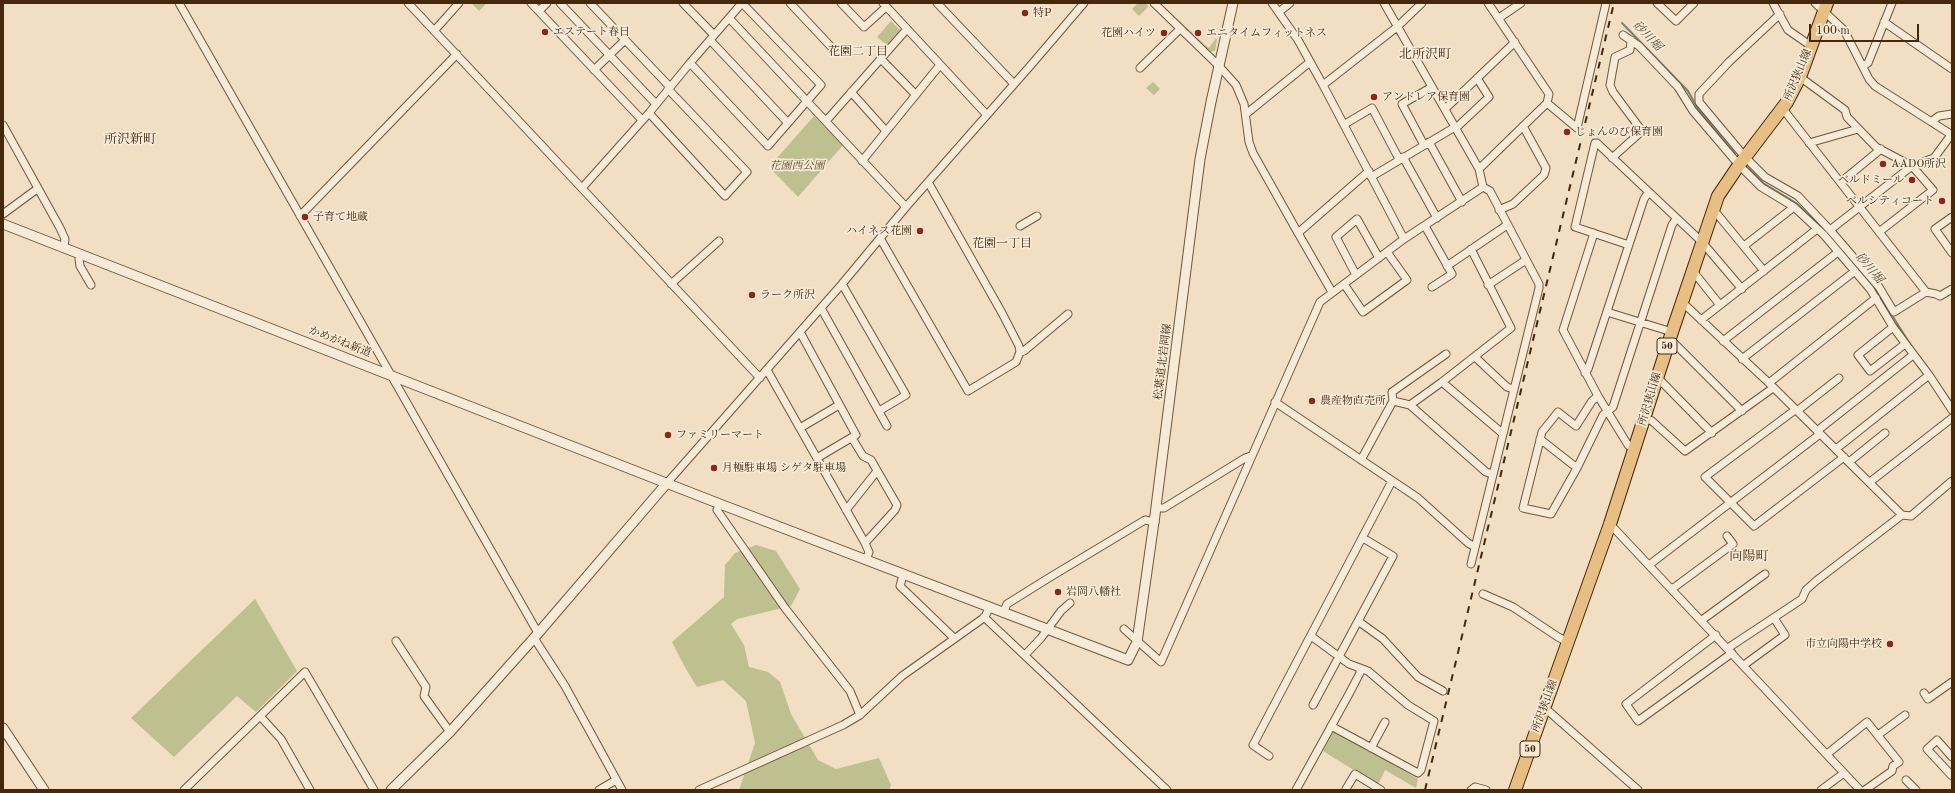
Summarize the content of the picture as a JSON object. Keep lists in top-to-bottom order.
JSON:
{
  "streets": {
    "main road": ["所沢狭山線", "50"],
    "street": ["かめがね新道", "松葉道北岩岡線"]
  },
  "crossings": [
    ["かめがね新道", "松葉道北岩岡線"]
  ],
  "districts": [
    "花園二丁目",
    "北所沢町",
    "所沢新町",
    "花園一丁目",
    "向陽町"
  ],
  "water": ["砂川堀"],
  "parks": ["花園西公園"],
  "places": [
    "特P",
    "エステート春日",
    "花園ハイツ",
    "エニタイムフィットネス",
    "アンドレア保育園",
    "じょんのび保育園",
    "AADO所沢",
    "ベルドミール",
    "ベルシティコート",
    "子育て地蔵",
    "ハイネス花園",
    "ラーク所沢",
    "農産物直売所",
    "ファミリーマート",
    "月極駐車場 シゲタ駐車場",
    "岩岡八幡社",
    "市立向陽中学校"
  ],
  "scale_bar": "100 m"
}
